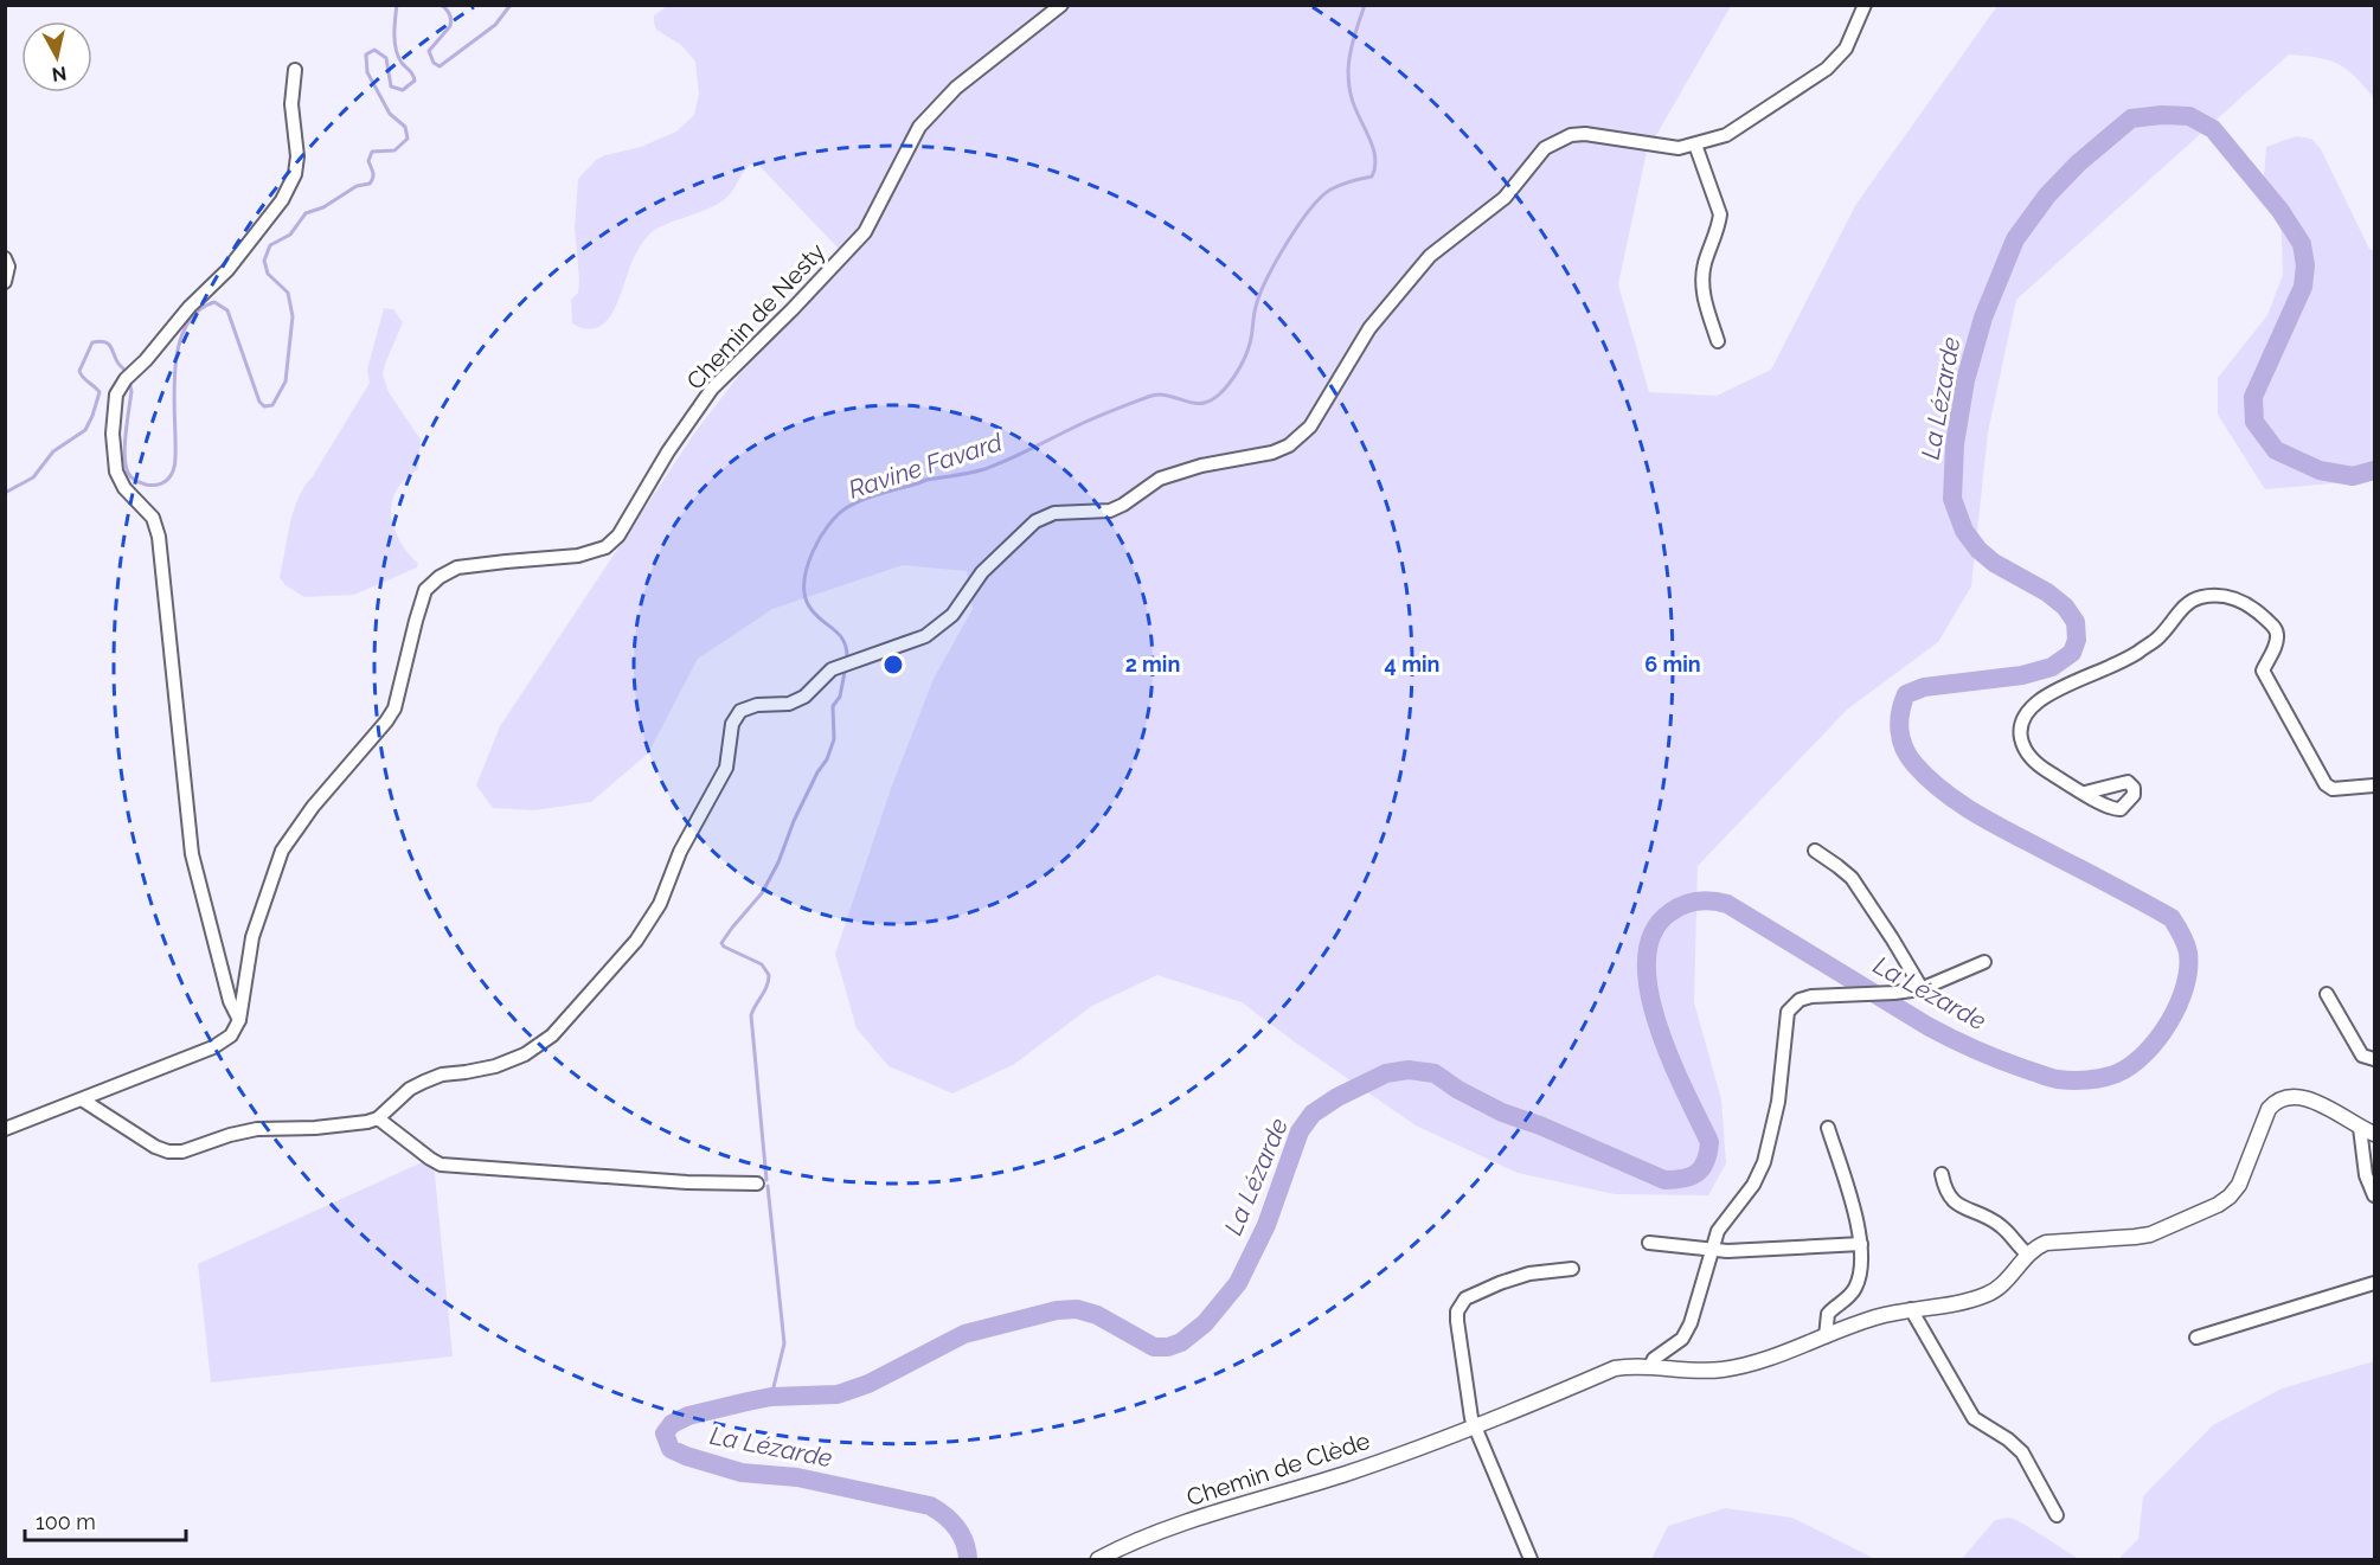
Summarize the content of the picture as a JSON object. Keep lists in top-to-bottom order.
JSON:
{
  "streets": {
    "main road": ["Chemin de Clède"],
    "street": ["Chemin de Nesty"]
  },
  "water": ["La Lézarde", "Ravine Favard"],
  "scale_bar": "100 m",
  "north": "bottom",
  "rings": ["2 min", "4 min", "6 min"]
}
